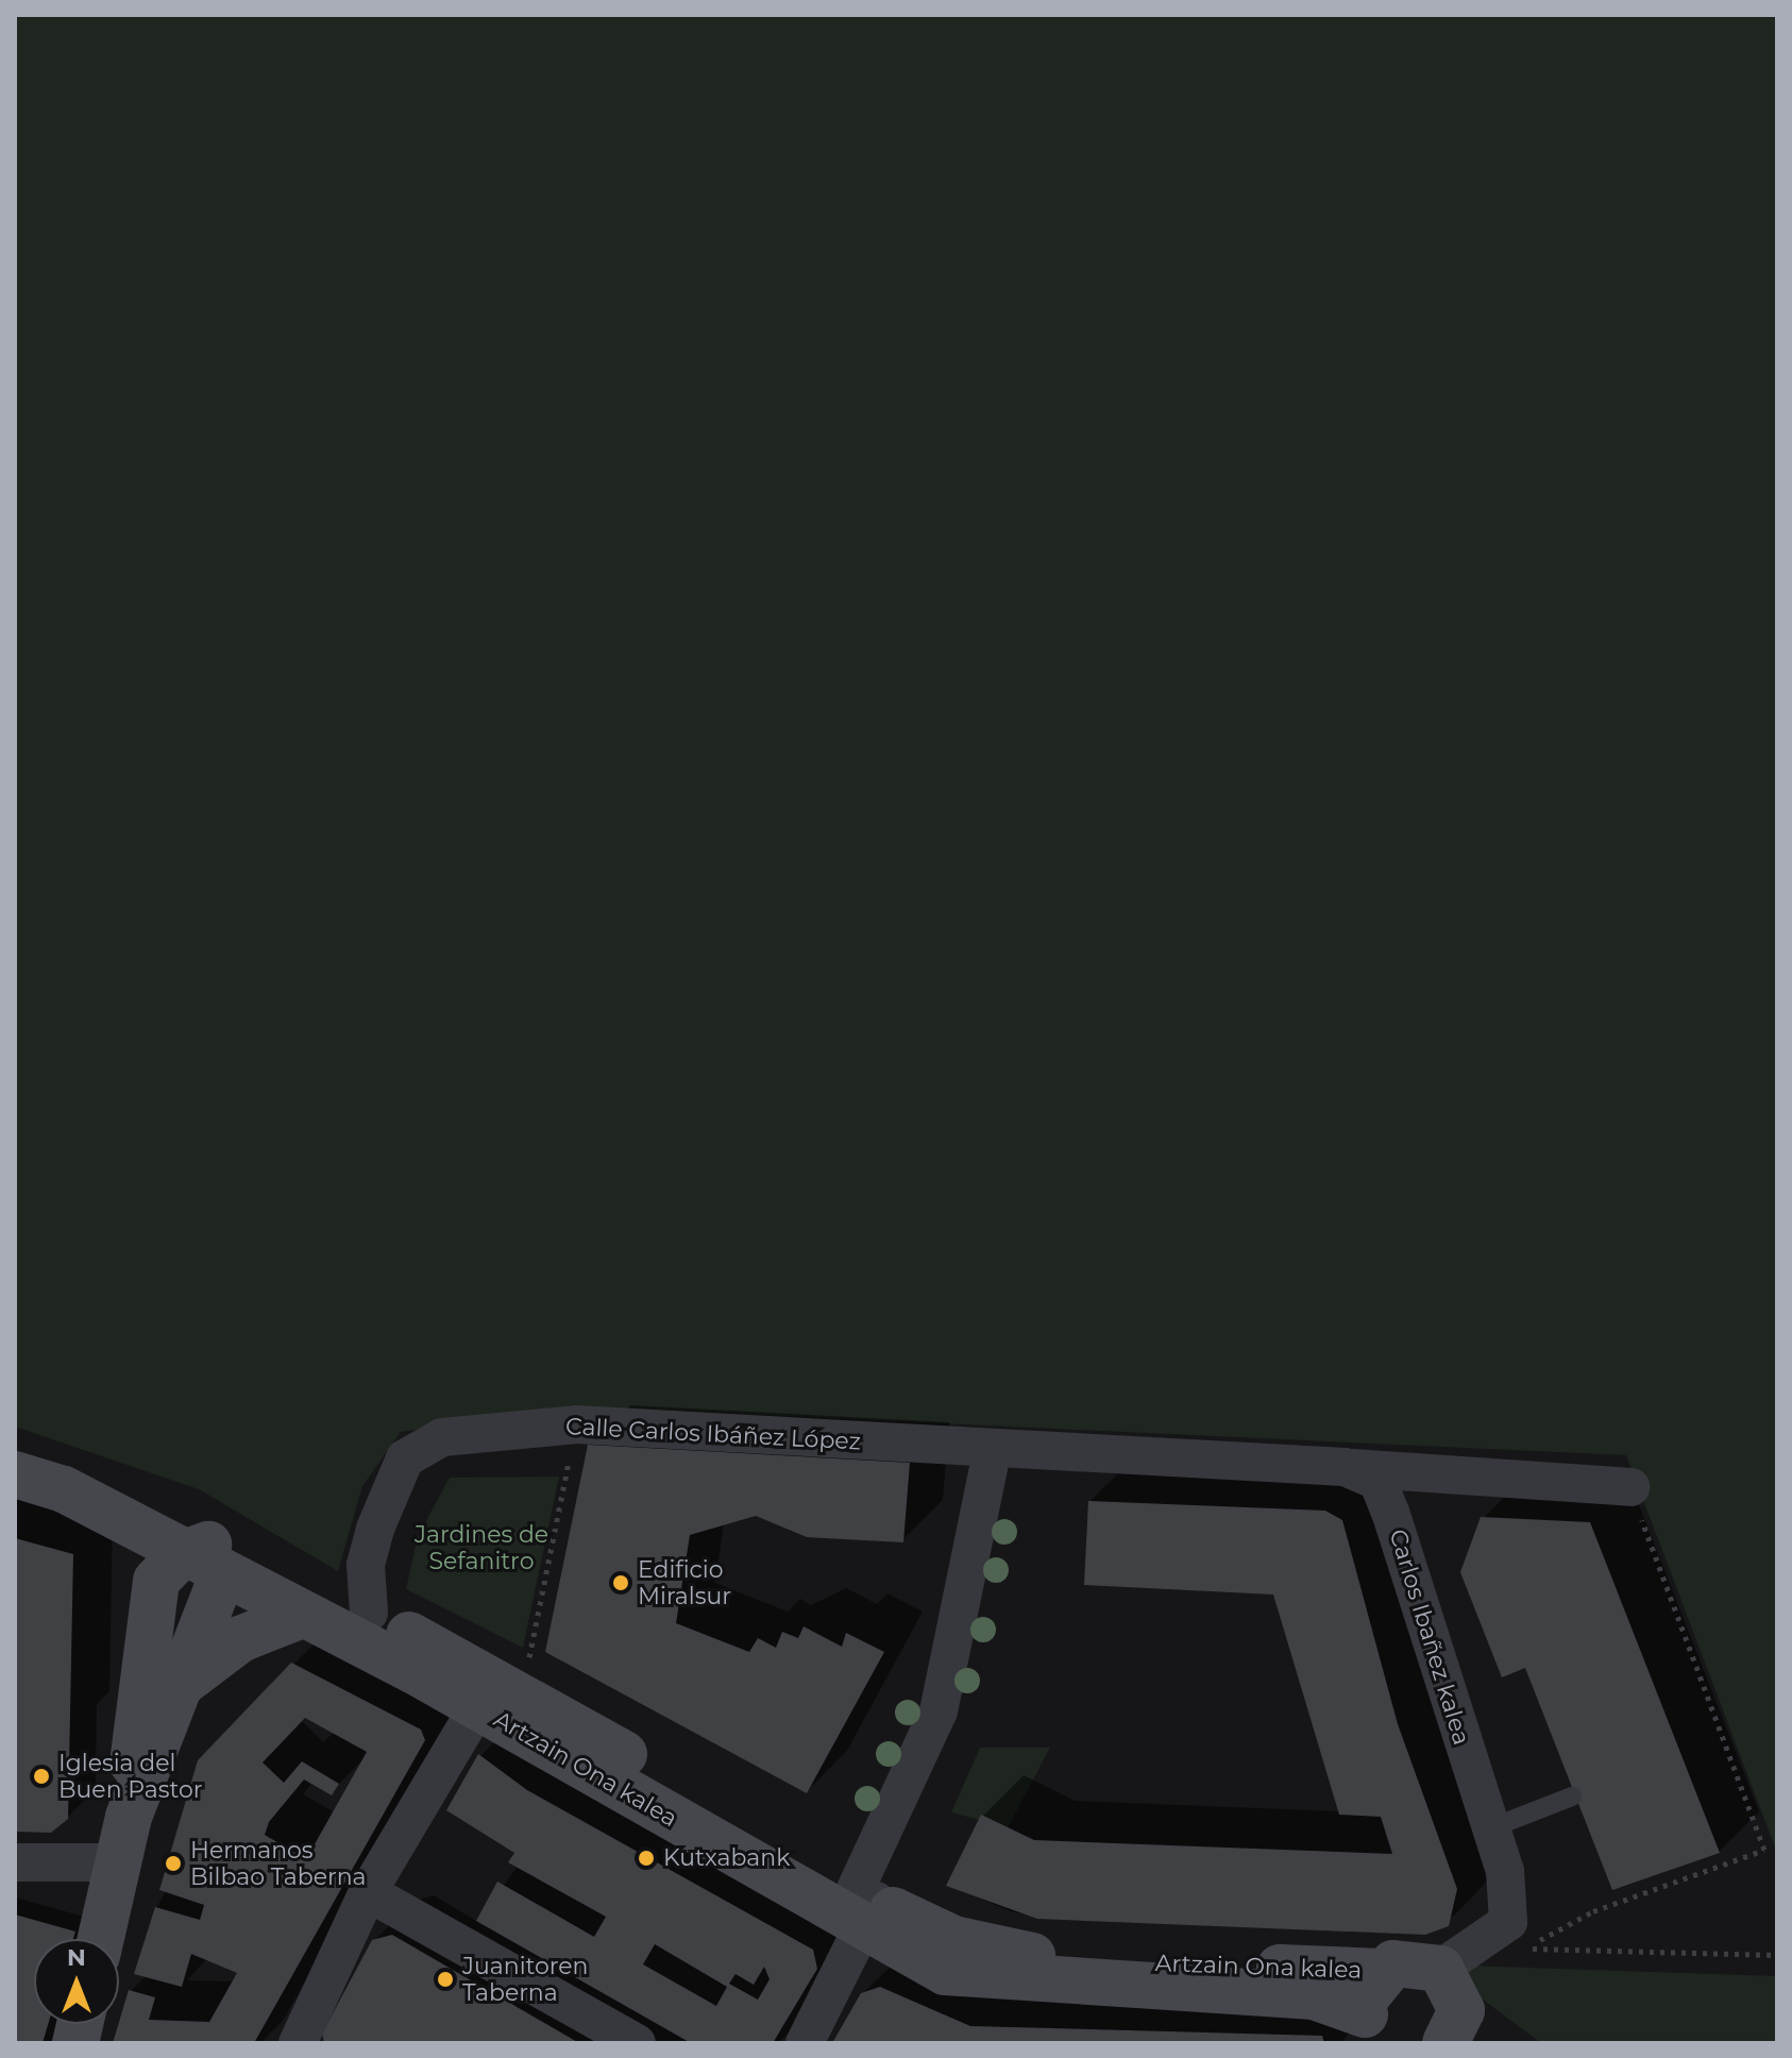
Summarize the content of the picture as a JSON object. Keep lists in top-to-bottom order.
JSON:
{
  "streets": {
    "main road": ["Artzain Ona kalea"],
    "street": ["Calle Carlos Ibáñez López", "Carlos Ibañez kalea"]
  },
  "crossings": [
    ["Calle Carlos Ibáñez López", "Carlos Ibañez kalea"],
    ["Calle Carlos Ibáñez López", "Artzain Ona kalea"],
    ["Carlos Ibañez kalea", "Artzain Ona kalea"]
  ],
  "parks": ["Jardines de Sefanitro"],
  "places": [
    "Edificio Miralsur",
    "Iglesia del Buen Pastor",
    "Kutxabank",
    "Hermanos Bilbao Taberna",
    "Juanitoren Taberna"
  ],
  "north": "top"
}
